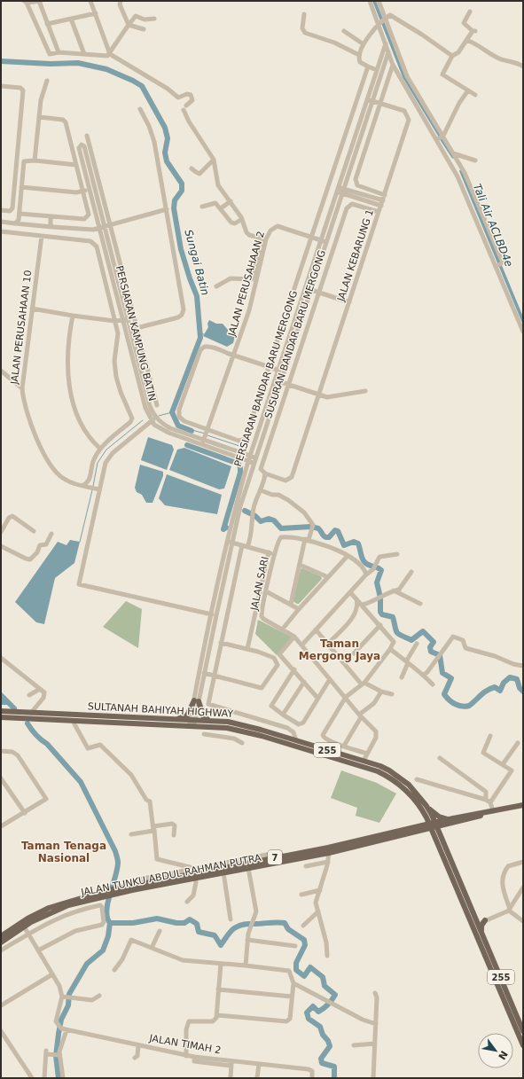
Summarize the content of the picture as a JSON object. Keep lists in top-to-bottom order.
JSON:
{
  "streets": {
    "main road": [
      "SULTANAH BAHIYAH HIGHWAY",
      "255",
      "7",
      "JALAN TUNKU ABDUL RAHMAN PUTRA"
    ],
    "street": [
      "JALAN KEBARUNG 1",
      "JALAN PERUSAHAAN 2",
      "JALAN PERUSAHAAN 10",
      "PERSIARAN KAMPUNG BATIN",
      "SUSURAN BANDAR BARU MERGONG",
      "PERSIARAN BANDAR BARU MERGONG",
      "JALAN SARI",
      "JALAN TIMAH 2"
    ]
  },
  "crossings": [
    ["JALAN KEBARUNG 1", "SUSURAN BANDAR BARU MERGONG"],
    ["JALAN PERUSAHAAN 2", "PERSIARAN KAMPUNG BATIN"],
    ["JALAN PERUSAHAAN 2", "PERSIARAN BANDAR BARU MERGONG"],
    ["PERSIARAN KAMPUNG BATIN", "PERSIARAN BANDAR BARU MERGONG"],
    ["PERSIARAN BANDAR BARU MERGONG", "SULTANAH BAHIYAH HIGHWAY"],
    ["SULTANAH BAHIYAH HIGHWAY", "7"],
    ["SULTANAH BAHIYAH HIGHWAY", "JALAN TUNKU ABDUL RAHMAN PUTRA"],
    ["7", "JALAN TUNKU ABDUL RAHMAN PUTRA"]
  ],
  "districts": ["Taman Mergong Jaya", "Taman Tenaga Nasional"],
  "water": ["Tali Air ACLBD4e", "Sungai Batin"],
  "north": "bottom right"
}
